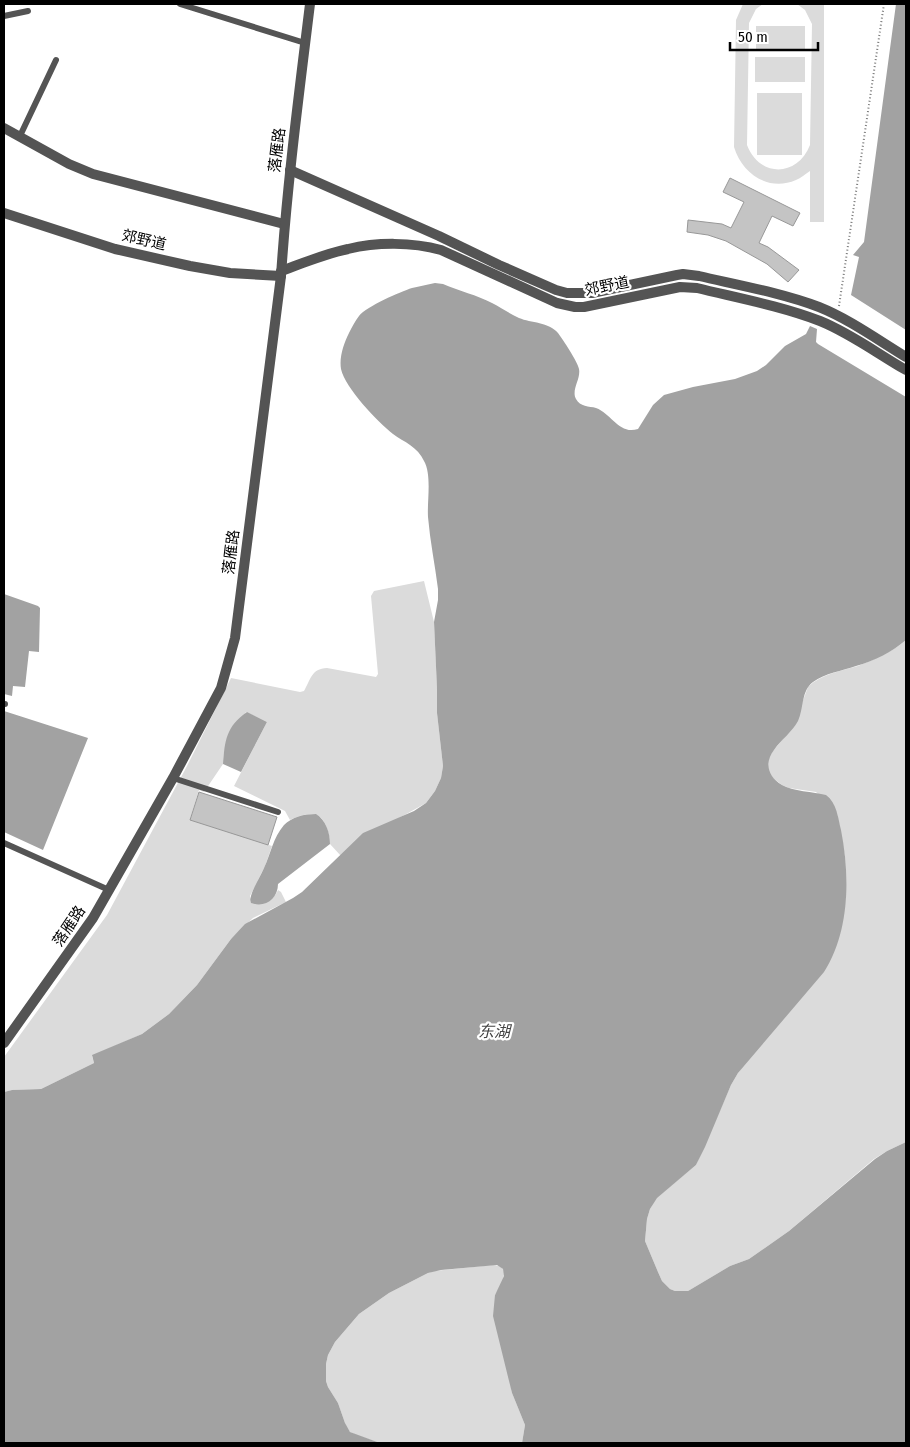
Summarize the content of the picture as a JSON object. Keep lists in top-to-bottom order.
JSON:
{
  "streets": {
    "street": ["落雁路", "郊野道"]
  },
  "crossings": [
    ["落雁路", "郊野道"]
  ],
  "water": ["东湖"],
  "scale_bar": "50 m"
}
